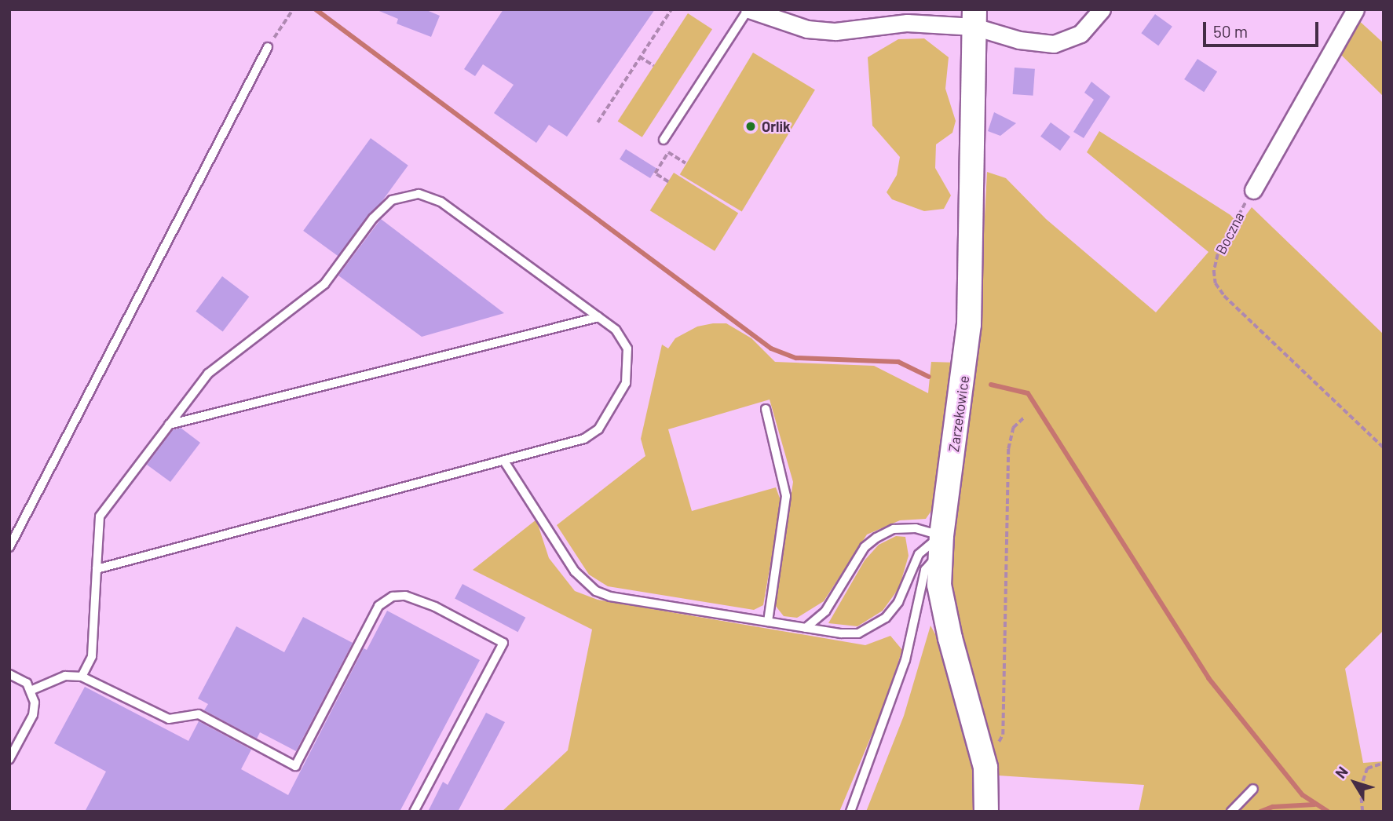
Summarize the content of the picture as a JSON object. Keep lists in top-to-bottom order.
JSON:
{
  "streets": {
    "street": ["Zarzekowice"],
    "path": ["Boczna"]
  },
  "places": ["Orlik"],
  "scale_bar": "50 m",
  "north": "top left"
}
